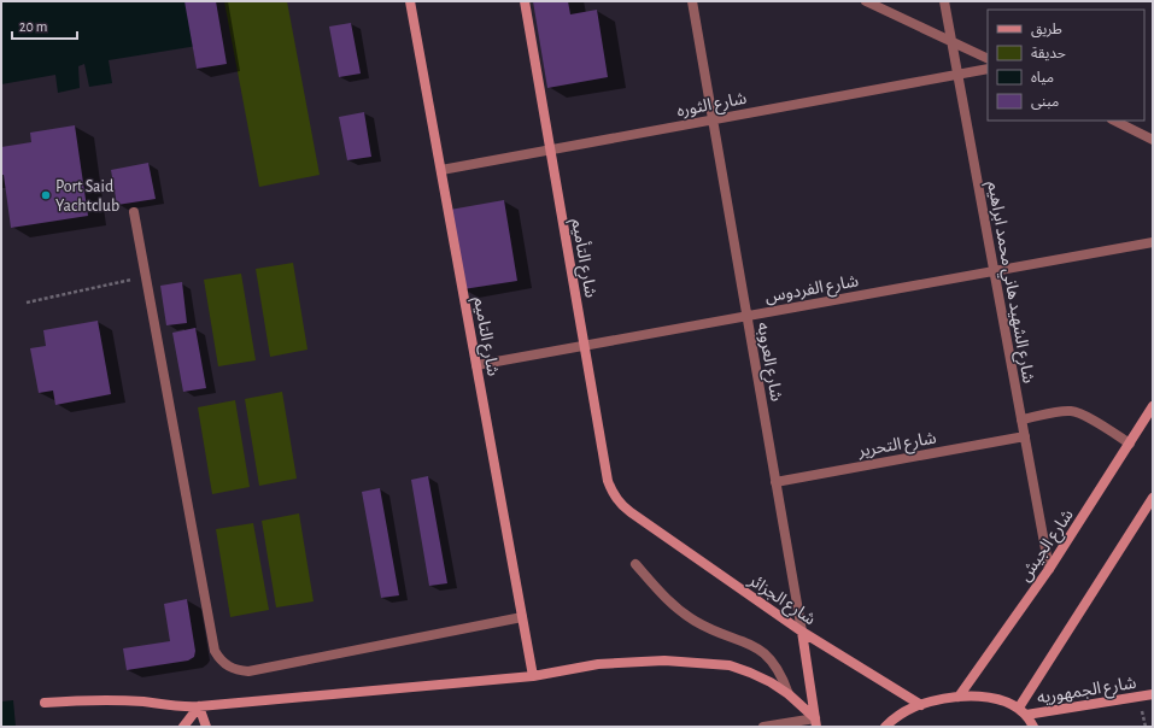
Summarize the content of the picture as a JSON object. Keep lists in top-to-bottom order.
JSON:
{
  "streets": {
    "street": [
      "شارع الثوره",
      "شارع التأميم",
      "شارع الشهيد هاني محمد ابراهيم",
      "شارع الفردوس",
      "شارع التاميم",
      "شارع العروبه",
      "شارع التحرير",
      "شارع الجيش",
      "شارع الجزائر",
      "شارع الجمهوريه"
    ]
  },
  "crossings": [
    ["شارع الثوره", "شارع التأميم"],
    ["شارع الثوره", "شارع الشهيد هاني محمد ابراهيم"],
    ["شارع الثوره", "شارع التاميم"],
    ["شارع الثوره", "شارع العروبه"],
    ["شارع التأميم", "شارع الفردوس"],
    ["شارع التأميم", "شارع الجزائر"],
    ["شارع الشهيد هاني محمد ابراهيم", "شارع الفردوس"],
    ["شارع الشهيد هاني محمد ابراهيم", "شارع التحرير"],
    ["شارع الشهيد هاني محمد ابراهيم", "شارع الجيش"],
    ["شارع الفردوس", "شارع التاميم"],
    ["شارع الفردوس", "شارع العروبه"],
    ["شارع العروبه", "شارع التحرير"],
    ["شارع العروبه", "شارع الجزائر"]
  ],
  "places": ["Port Said Yachtclub"],
  "legend": [
    "طريق",
    "حديقة",
    "مياه",
    "مبنى"
  ],
  "scale_bar": "20 m"
}
